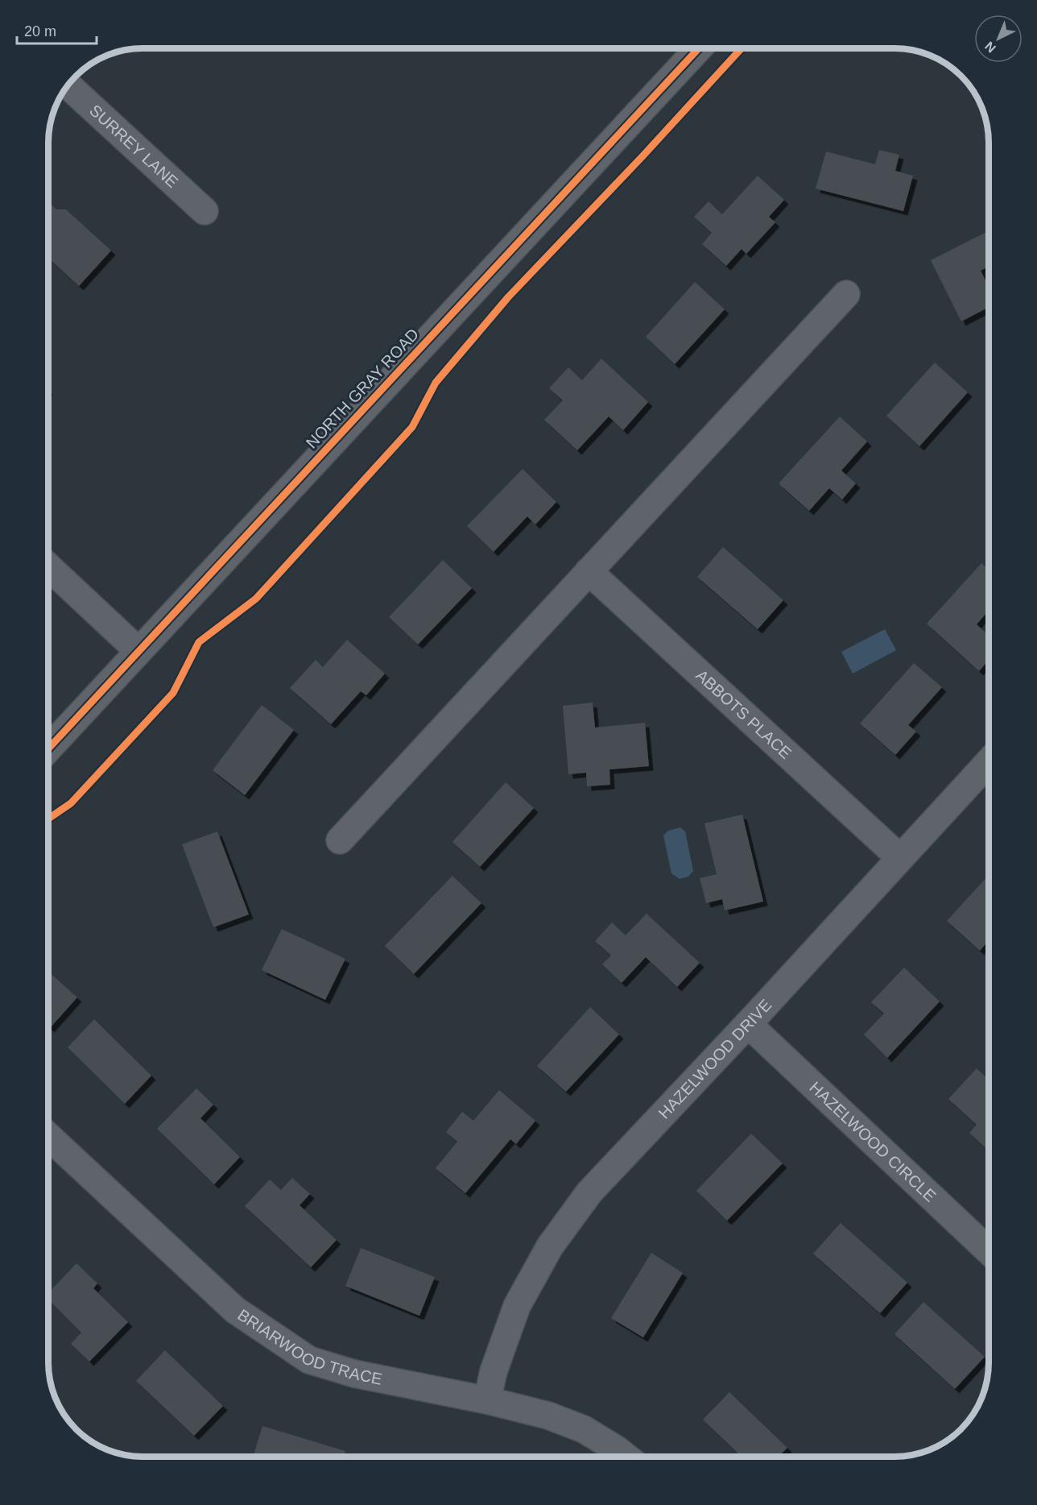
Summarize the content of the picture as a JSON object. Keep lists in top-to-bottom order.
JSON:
{
  "streets": {
    "street": [
      "SURREY LANE",
      "NORTH GRAY ROAD",
      "ABBOTS PLACE",
      "HAZELWOOD DRIVE",
      "HAZELWOOD CIRCLE",
      "BRIARWOOD TRACE"
    ]
  },
  "crossings": [
    ["ABBOTS PLACE", "HAZELWOOD DRIVE"],
    ["HAZELWOOD DRIVE", "HAZELWOOD CIRCLE"],
    ["HAZELWOOD DRIVE", "BRIARWOOD TRACE"]
  ],
  "scale_bar": "20 m",
  "north": "bottom left"
}
